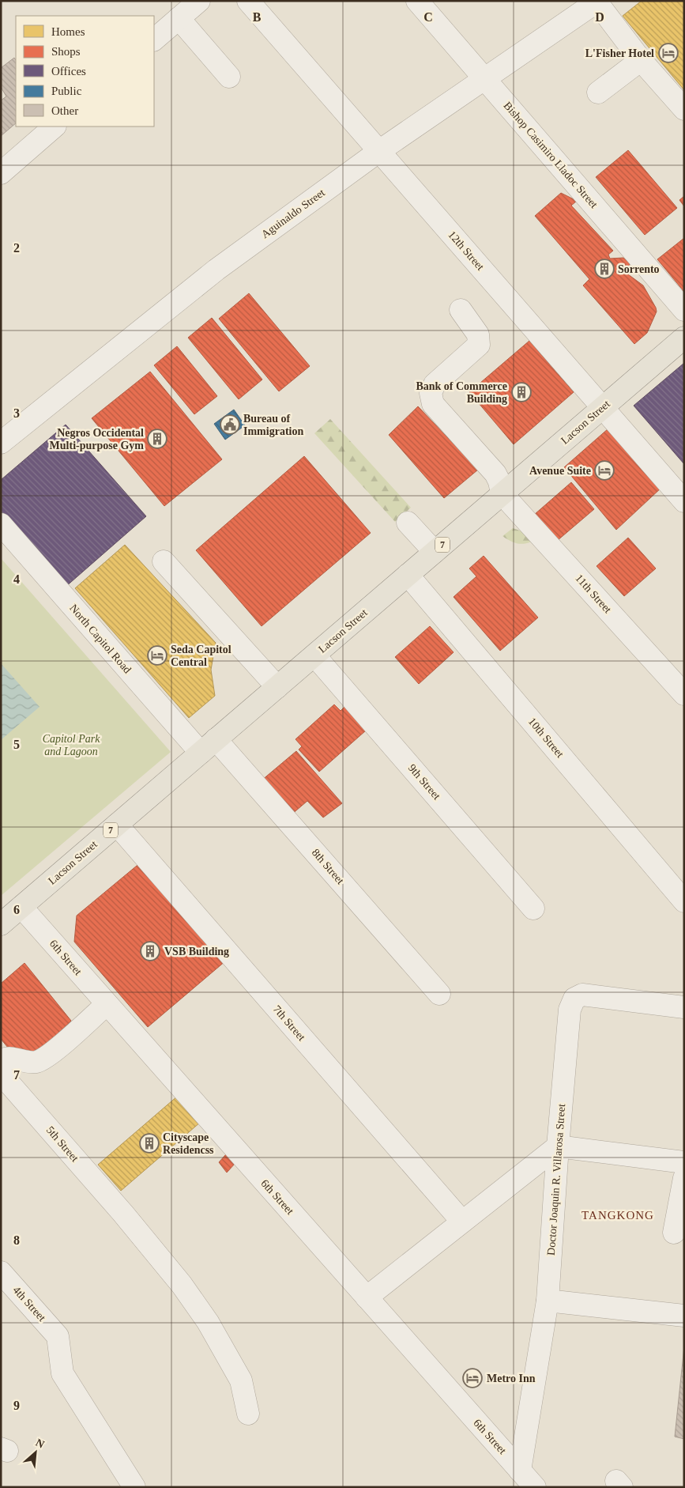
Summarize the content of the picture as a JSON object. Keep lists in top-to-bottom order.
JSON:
{
  "streets": {
    "main road": ["Lacson Street", "7"],
    "street": [
      "Bishop Casimiro Lladoc Street",
      "Aguinaldo Street",
      "12th Street",
      "11th Street",
      "North Capitol Road",
      "10th Street",
      "9th Street",
      "8th Street",
      "6th Street",
      "7th Street",
      "5th Street",
      "Doctor Joaquin R. Villarosa Street",
      "4th Street"
    ]
  },
  "crossings": [
    ["Bishop Casimiro Lladoc Street", "Aguinaldo Street"],
    ["Aguinaldo Street", "12th Street"],
    ["12th Street", "Lacson Street"],
    ["Lacson Street", "11th Street"],
    ["Lacson Street", "North Capitol Road"],
    ["Lacson Street", "10th Street"],
    ["Lacson Street", "9th Street"],
    ["Lacson Street", "8th Street"],
    ["Lacson Street", "6th Street"],
    ["Lacson Street", "7th Street"],
    ["North Capitol Road", "8th Street"],
    ["6th Street", "Doctor Joaquin R. Villarosa Street"]
  ],
  "districts": ["TANGKONG"],
  "parks": ["Capitol Park and Lagoon"],
  "places": {
    "hotel": [
      "L'Fisher Hotel",
      "Avenue Suite",
      "Seda Capitol Central",
      "Metro Inn"
    ],
    "building": [
      "Sorrento",
      "Bank of Commerce Building",
      "Negros Occidental Multi-purpose Gym",
      "VSB Building",
      "Cityscape Residencss"
    ],
    "public building": ["Bureau of Immigration"]
  },
  "legend": [
    "Homes",
    "Shops",
    "Offices",
    "Public",
    "Other"
  ],
  "north": "top right",
  "grid": {
    "columns": ["B", "C", "D"],
    "rows": [
      "2",
      "3",
      "4",
      "5",
      "6",
      "7",
      "8",
      "9"
    ]
  }
}
